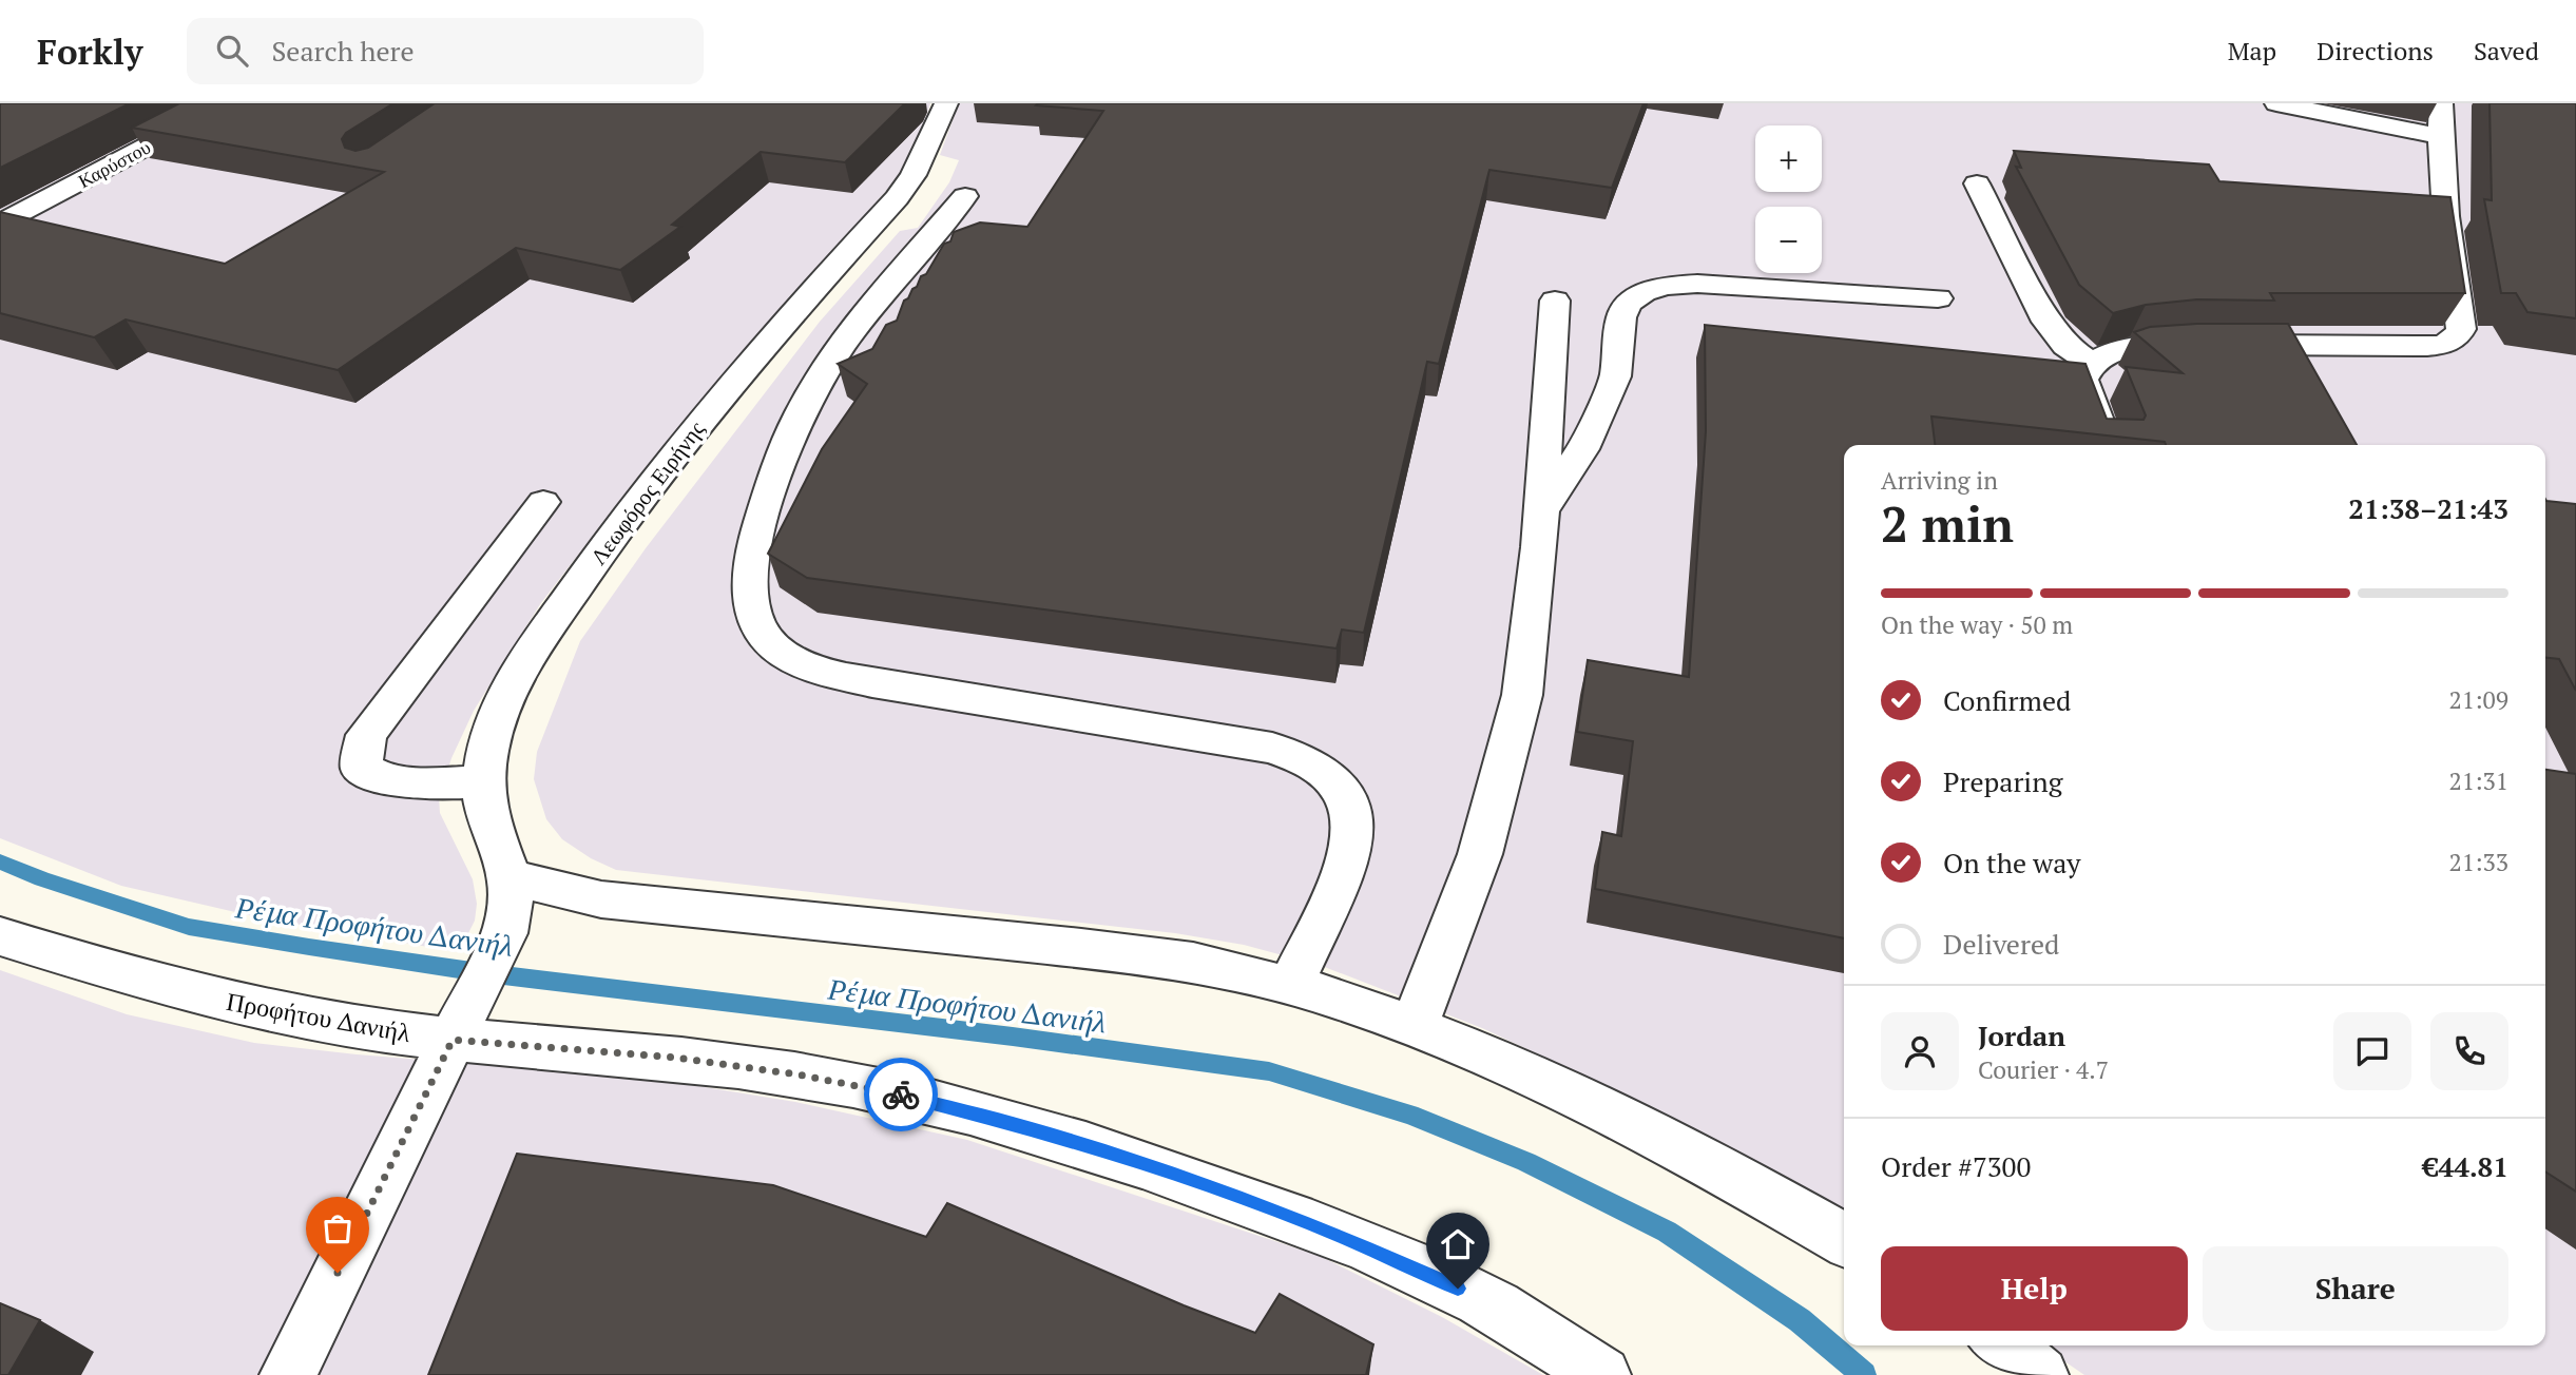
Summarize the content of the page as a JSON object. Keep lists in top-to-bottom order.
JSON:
{
  "streets": {
    "street": ["Καρύστου", "Λεωφόρος Ειρήνης", "Προφήτου Δανιήλ"]
  },
  "crossings": [
    ["Λεωφόρος Ειρήνης", "Προφήτου Δανιήλ"]
  ],
  "water": ["Ρέμα Προφήτου Δανιήλ"],
  "page": {
    "header": "Forkly",
    "search": "Search here",
    "nav": ["Map", "Directions", "Saved"],
    "map_buttons": ["+", "−"],
    "heading": ["2 min", "Arriving in", "21:38–21:43"],
    "panel": [
      "Jordan",
      "Courier · 4.7",
      "Order #7300",
      "€44.81"
    ],
    "bar": "On the way · 50 m",
    "list": [
      ["Confirmed", "21:09"],
      ["Preparing", "21:31"],
      ["On the way", "21:33"],
      "Delivered"
    ],
    "buttons": ["Help", "Share"]
  }
}
